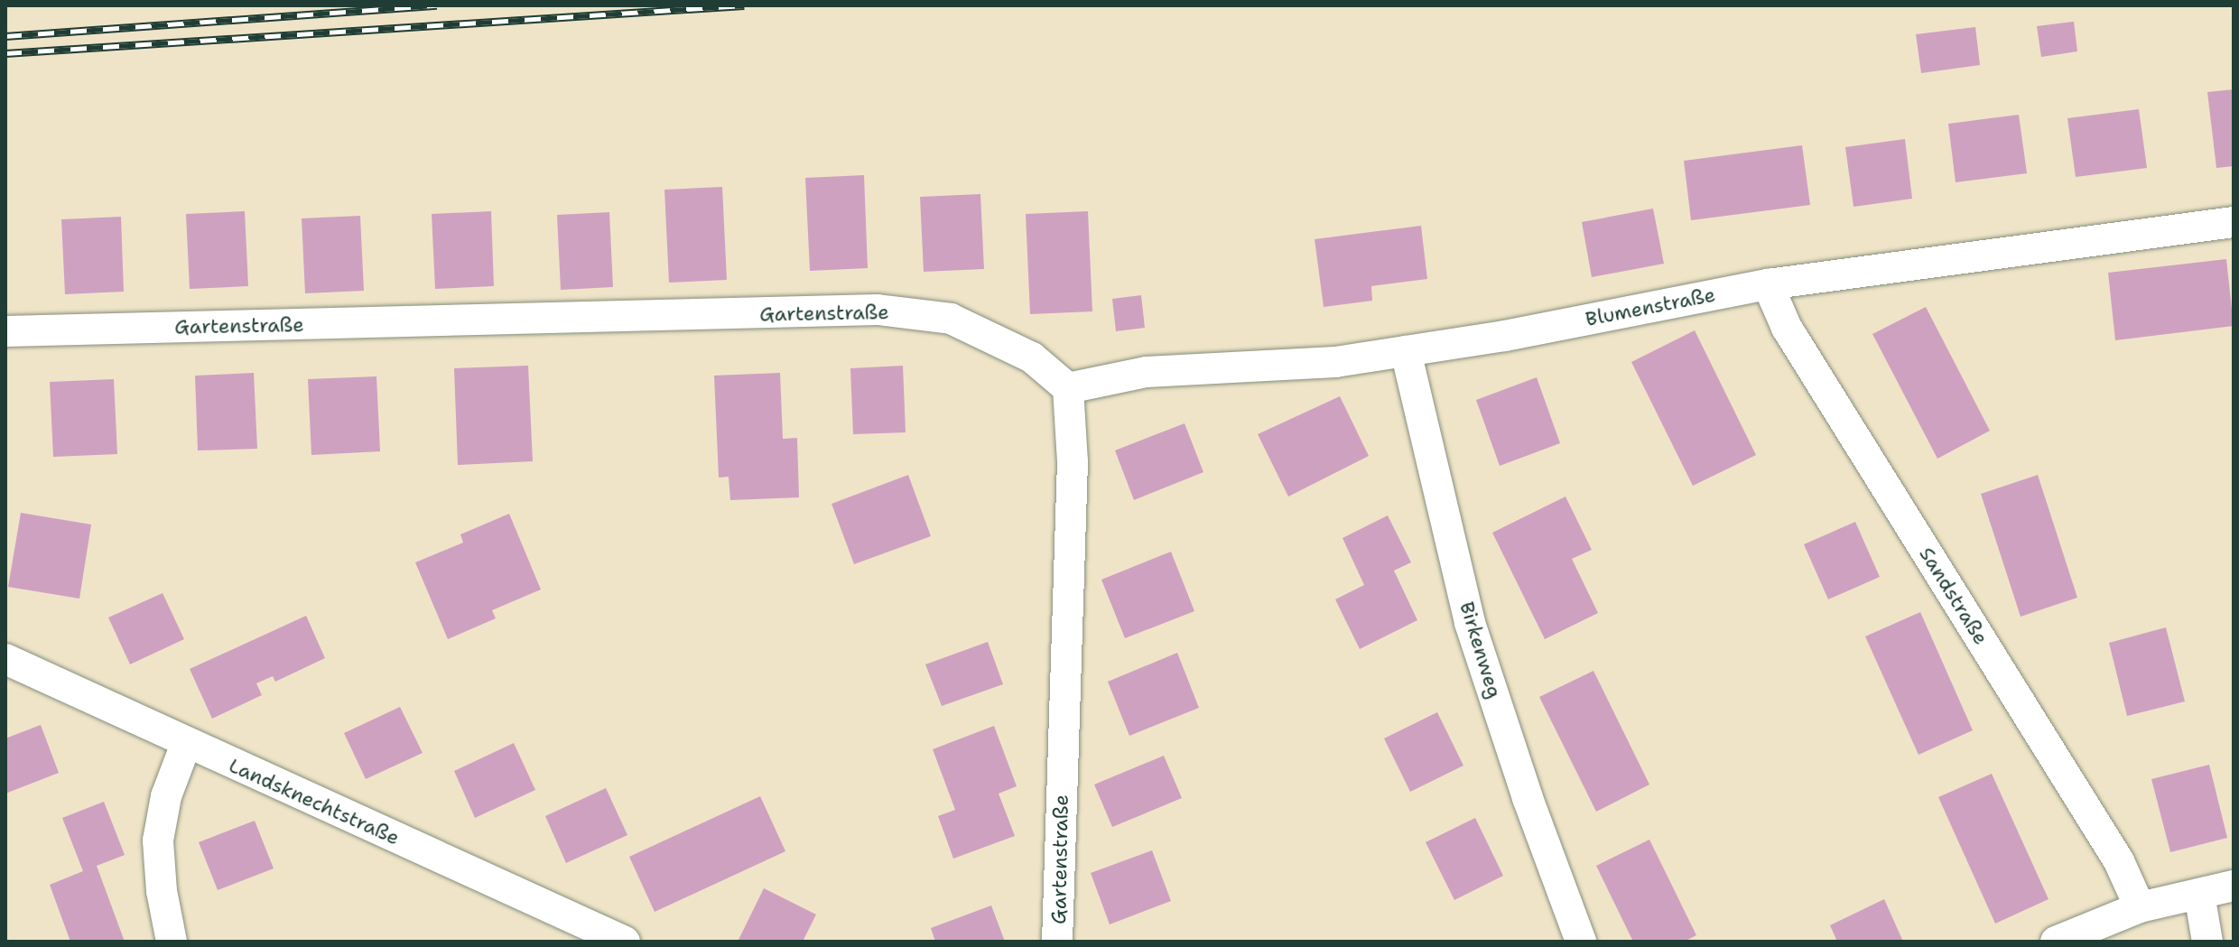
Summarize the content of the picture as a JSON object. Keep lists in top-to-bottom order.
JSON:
{
  "streets": {
    "street": [
      "Blumenstraße",
      "Gartenstraße",
      "Sandstraße",
      "Birkenweg",
      "Landsknechtstraße"
    ]
  },
  "crossings": [
    ["Blumenstraße", "Gartenstraße"],
    ["Blumenstraße", "Sandstraße"],
    ["Blumenstraße", "Birkenweg"]
  ]
}
